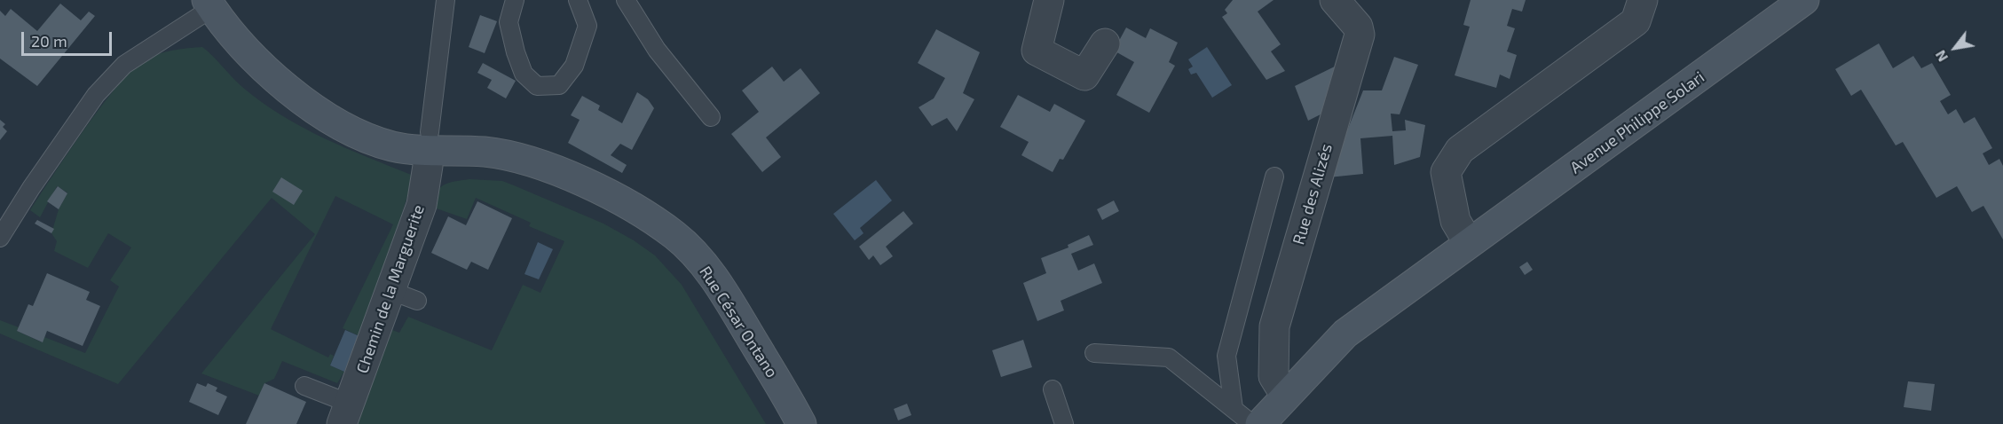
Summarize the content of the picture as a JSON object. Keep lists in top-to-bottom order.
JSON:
{
  "streets": {
    "street": [
      "Avenue Philippe Solari",
      "Rue des Alizés",
      "Chemin de la Marguerite",
      "Rue César Ontano"
    ]
  },
  "crossings": [
    ["Avenue Philippe Solari", "Rue des Alizés"],
    ["Chemin de la Marguerite", "Rue César Ontano"]
  ],
  "scale_bar": "20 m",
  "north": "bottom left"
}
